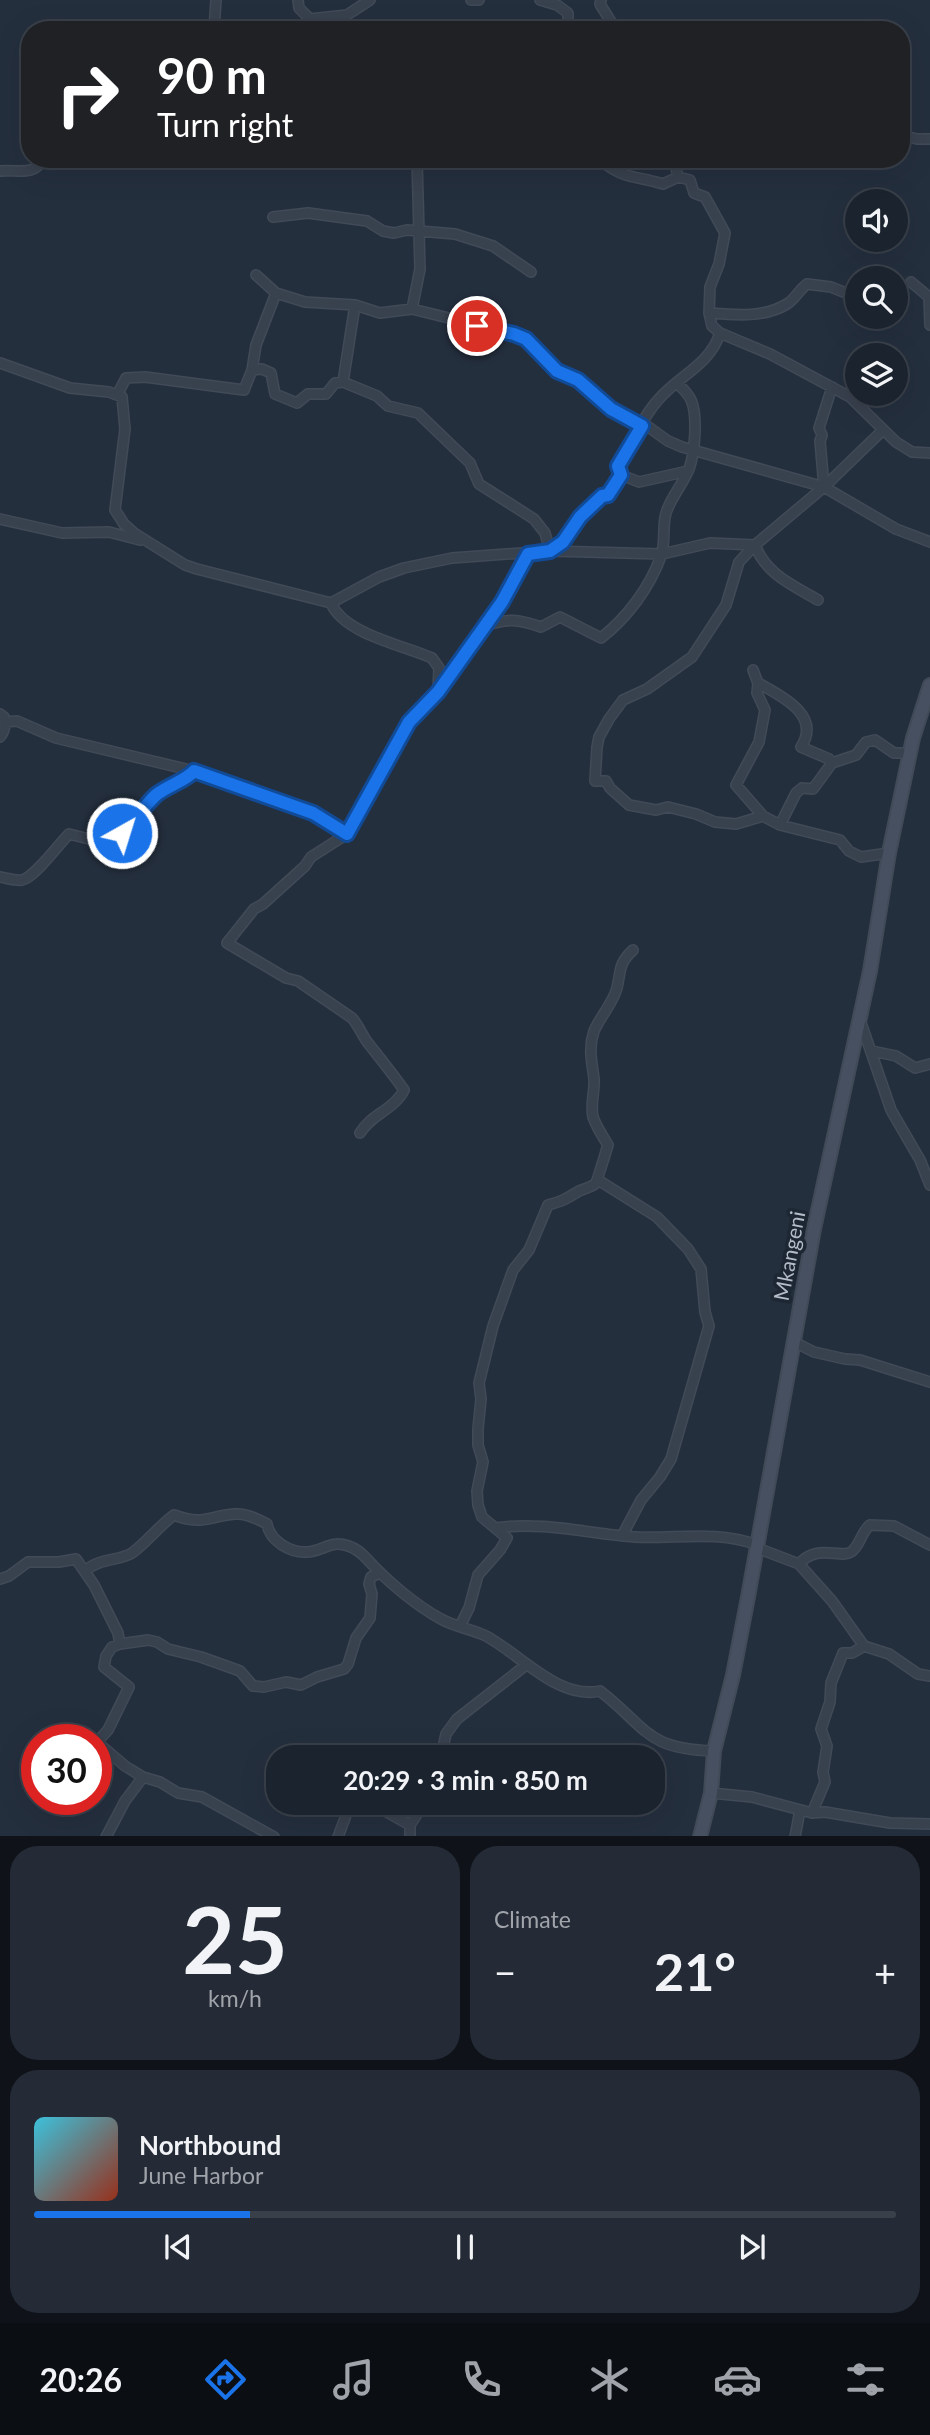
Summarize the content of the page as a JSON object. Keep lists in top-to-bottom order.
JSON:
{
  "streets": {
    "street": ["Mkangeni"]
  },
  "page": {
    "turn": ["90 m", "Turn right"],
    "limit": "30",
    "trip": "20:29 · 3 min · 850 m",
    "tile": [
      ["25", "km/h"],
      "Climate"
    ],
    "heat": ["−", "21°", "+"],
    "song": ["Northbound", "June Harbor"],
    "tabs": "20:26"
  }
}
